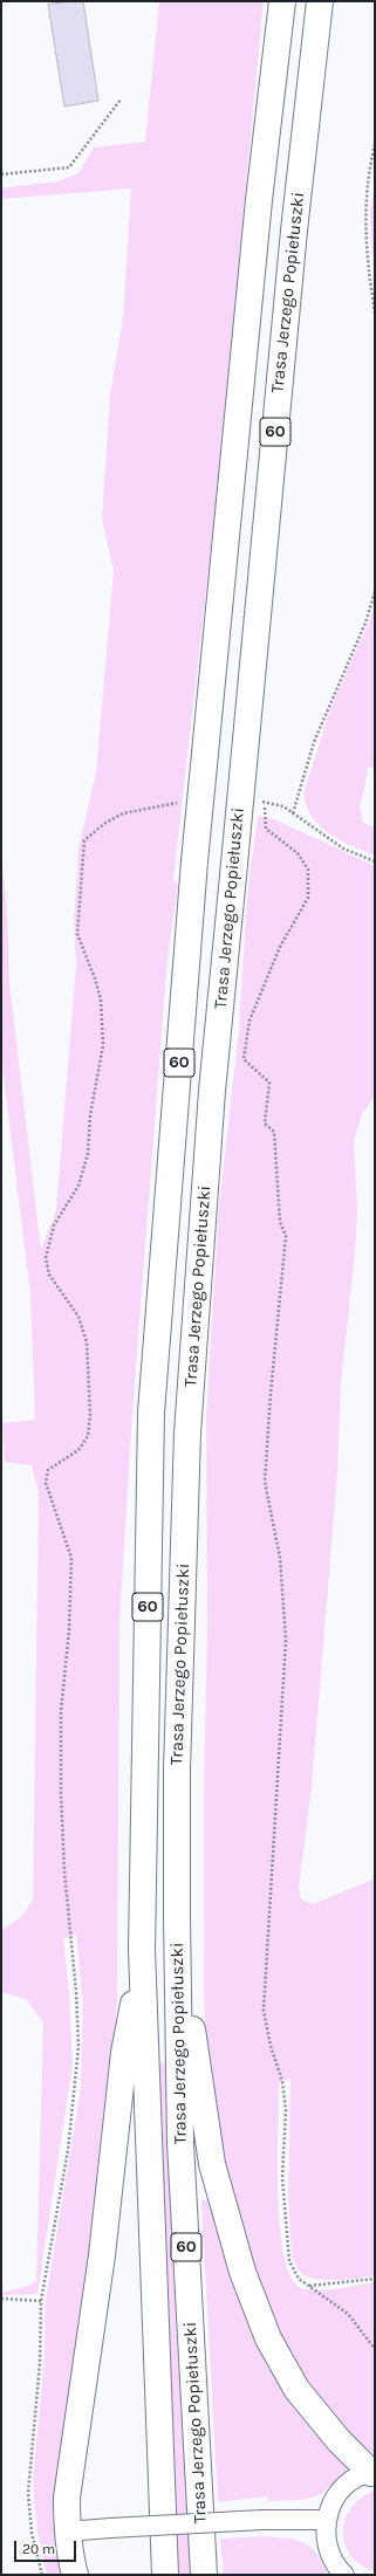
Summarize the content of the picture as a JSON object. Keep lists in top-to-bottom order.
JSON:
{
  "streets": {
    "main road": ["Trasa Jerzego Popiełuszki", "60"]
  },
  "scale_bar": "20 m"
}
